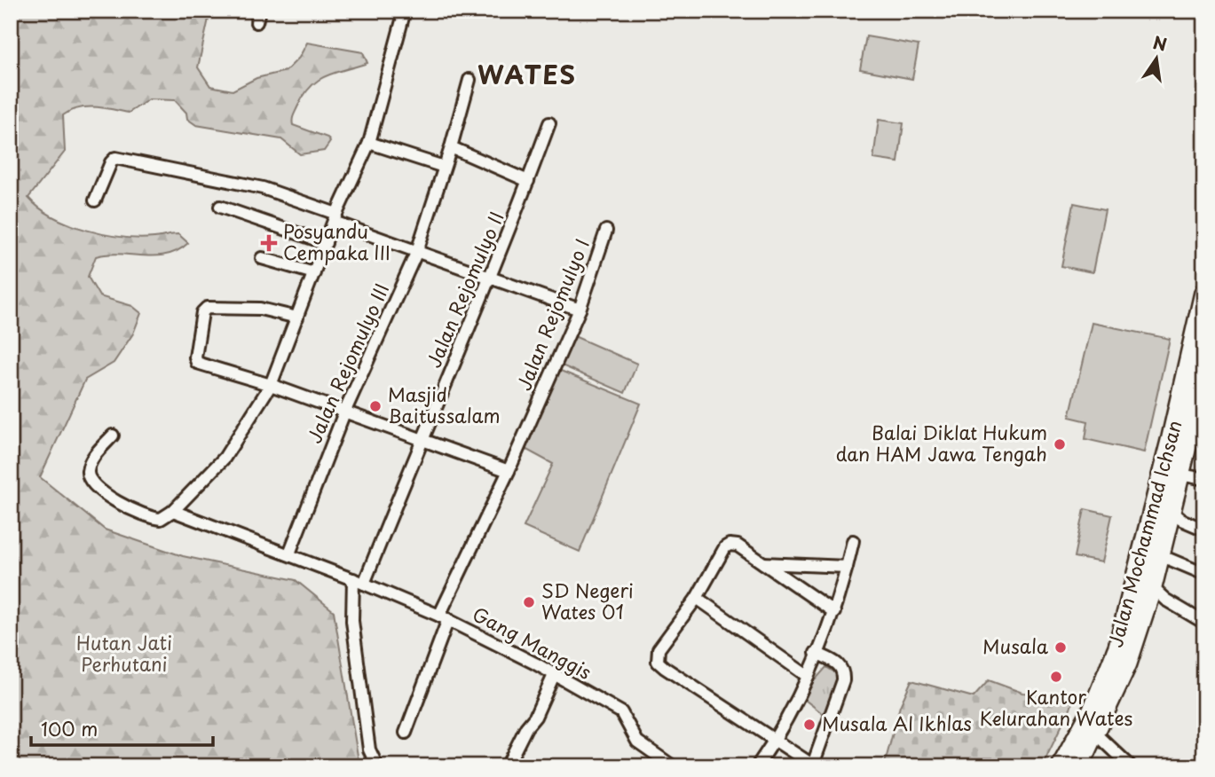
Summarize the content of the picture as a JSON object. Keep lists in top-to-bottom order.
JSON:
{
  "streets": {
    "main road": ["Jalan Mochammad Ichsan"],
    "street": [
      "Jalan Rejomulyo II",
      "Jalan Rejomulyo I",
      "Jalan Rejomulyo III",
      "Gang Manggis"
    ]
  },
  "crossings": [
    ["Jalan Rejomulyo II", "Gang Manggis"],
    ["Jalan Rejomulyo I", "Gang Manggis"],
    ["Jalan Rejomulyo III", "Gang Manggis"]
  ],
  "districts": ["WATES"],
  "parks": ["Hutan Jati Perhutani"],
  "places": {
    "health": ["Posyandu Cempaka III"],
    "other": [
      "Masjid Baitussalam",
      "Balai Diklat Hukum dan HAM Jawa Tengah",
      "SD Negeri Wates 01",
      "Musala",
      "Kantor Kelurahan Wates",
      "Musala Al Ikhlas"
    ]
  },
  "scale_bar": "100 m",
  "north": "top"
}
